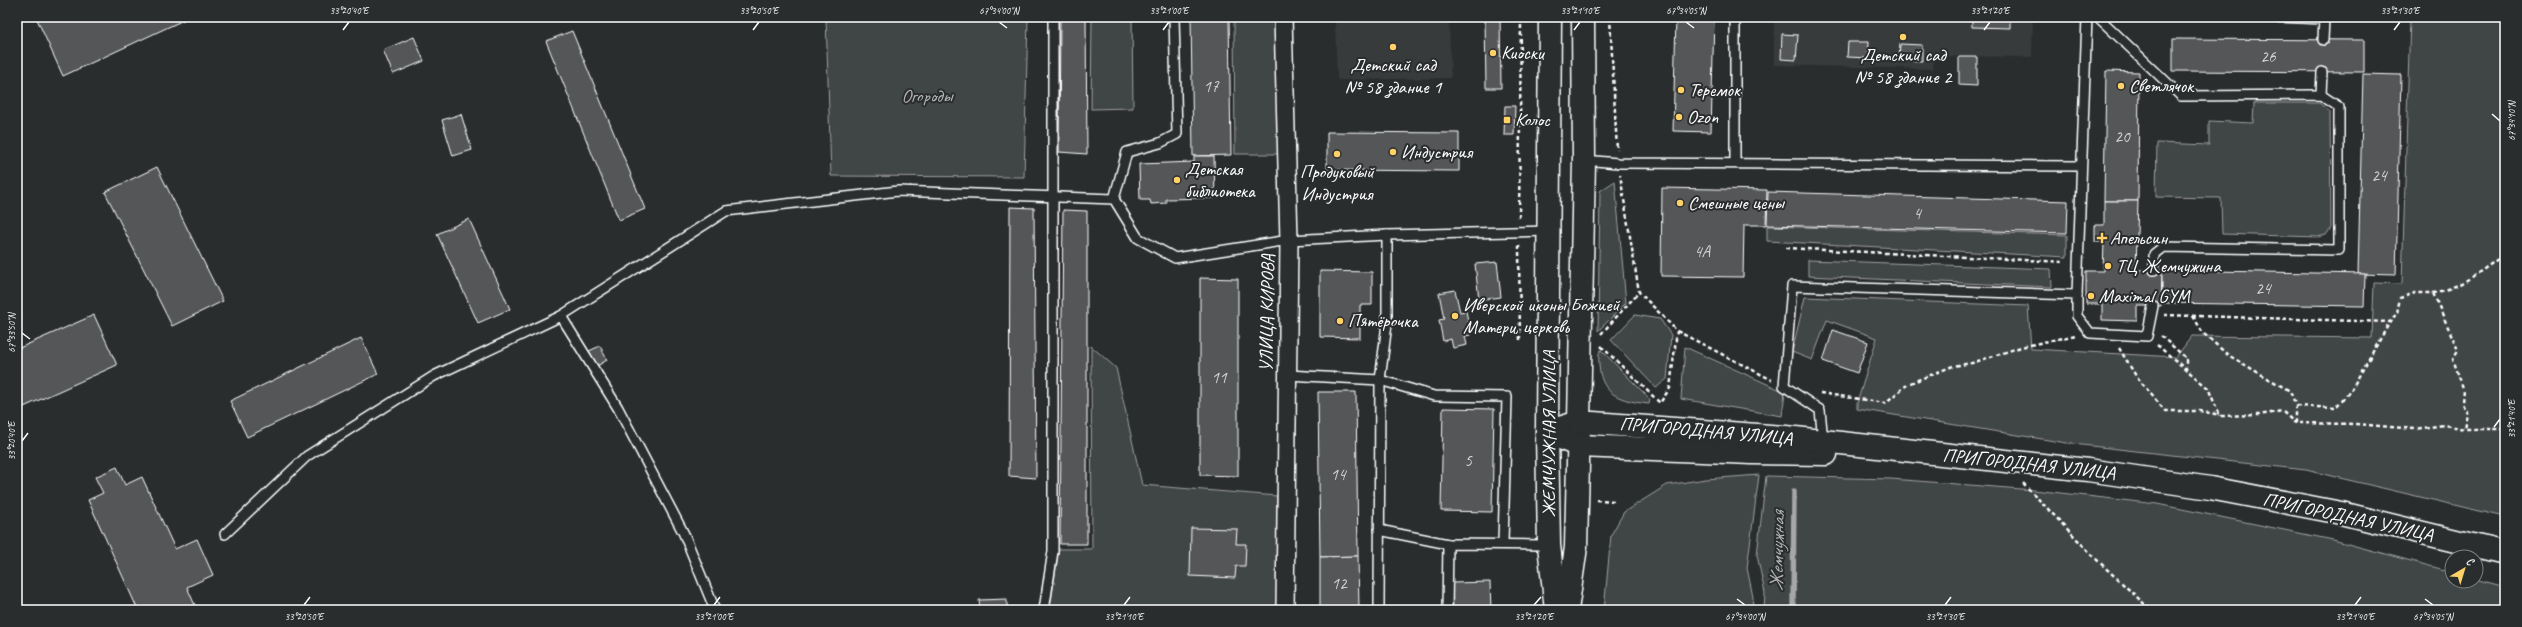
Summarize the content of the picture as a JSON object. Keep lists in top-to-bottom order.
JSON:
{
  "streets": {
    "main road": ["ПРИГОРОДНАЯ УЛИЦА", "ЖЕМЧУЖНАЯ УЛИЦА"],
    "street": ["УЛИЦА КИРОВА"]
  },
  "crossings": [
    ["ПРИГОРОДНАЯ УЛИЦА", "ЖЕМЧУЖНАЯ УЛИЦА"]
  ],
  "water": ["Жемчужная"],
  "parks": ["Огороды"],
  "places": {
    "other": [
      "Детский сад № 58 здание 2",
      "Детский сад № 58 здание 1",
      "Киоски",
      "Светлячок",
      "Теремок",
      "Ozon",
      "Индустрия",
      "Продуковый Индустрия",
      "Детская библиотека",
      "Смешные цены",
      "ТЦ Жемчужина",
      "Maximal GYM",
      "Иверской иконы Божией Матери, церковь",
      "Пятёрочка"
    ],
    "transit": ["Колос"],
    "health": ["Апельсин"]
  },
  "house_numbers": [
    "26",
    "17",
    "20",
    "24",
    "4",
    "4А",
    "24",
    "11",
    "5",
    "14",
    "12"
  ],
  "north": "top right",
  "coordinates": [
    "33°20'40\"E",
    "33°20'50\"E",
    "67°34'00\"N",
    "33°21'00\"E",
    "33°21'10\"E",
    "67°34'05\"N",
    "33°21'20\"E",
    "33°21'30\"E",
    "67°34'10\"N",
    "67°33'50\"N",
    "33°21'40\"E"
  ]
}
